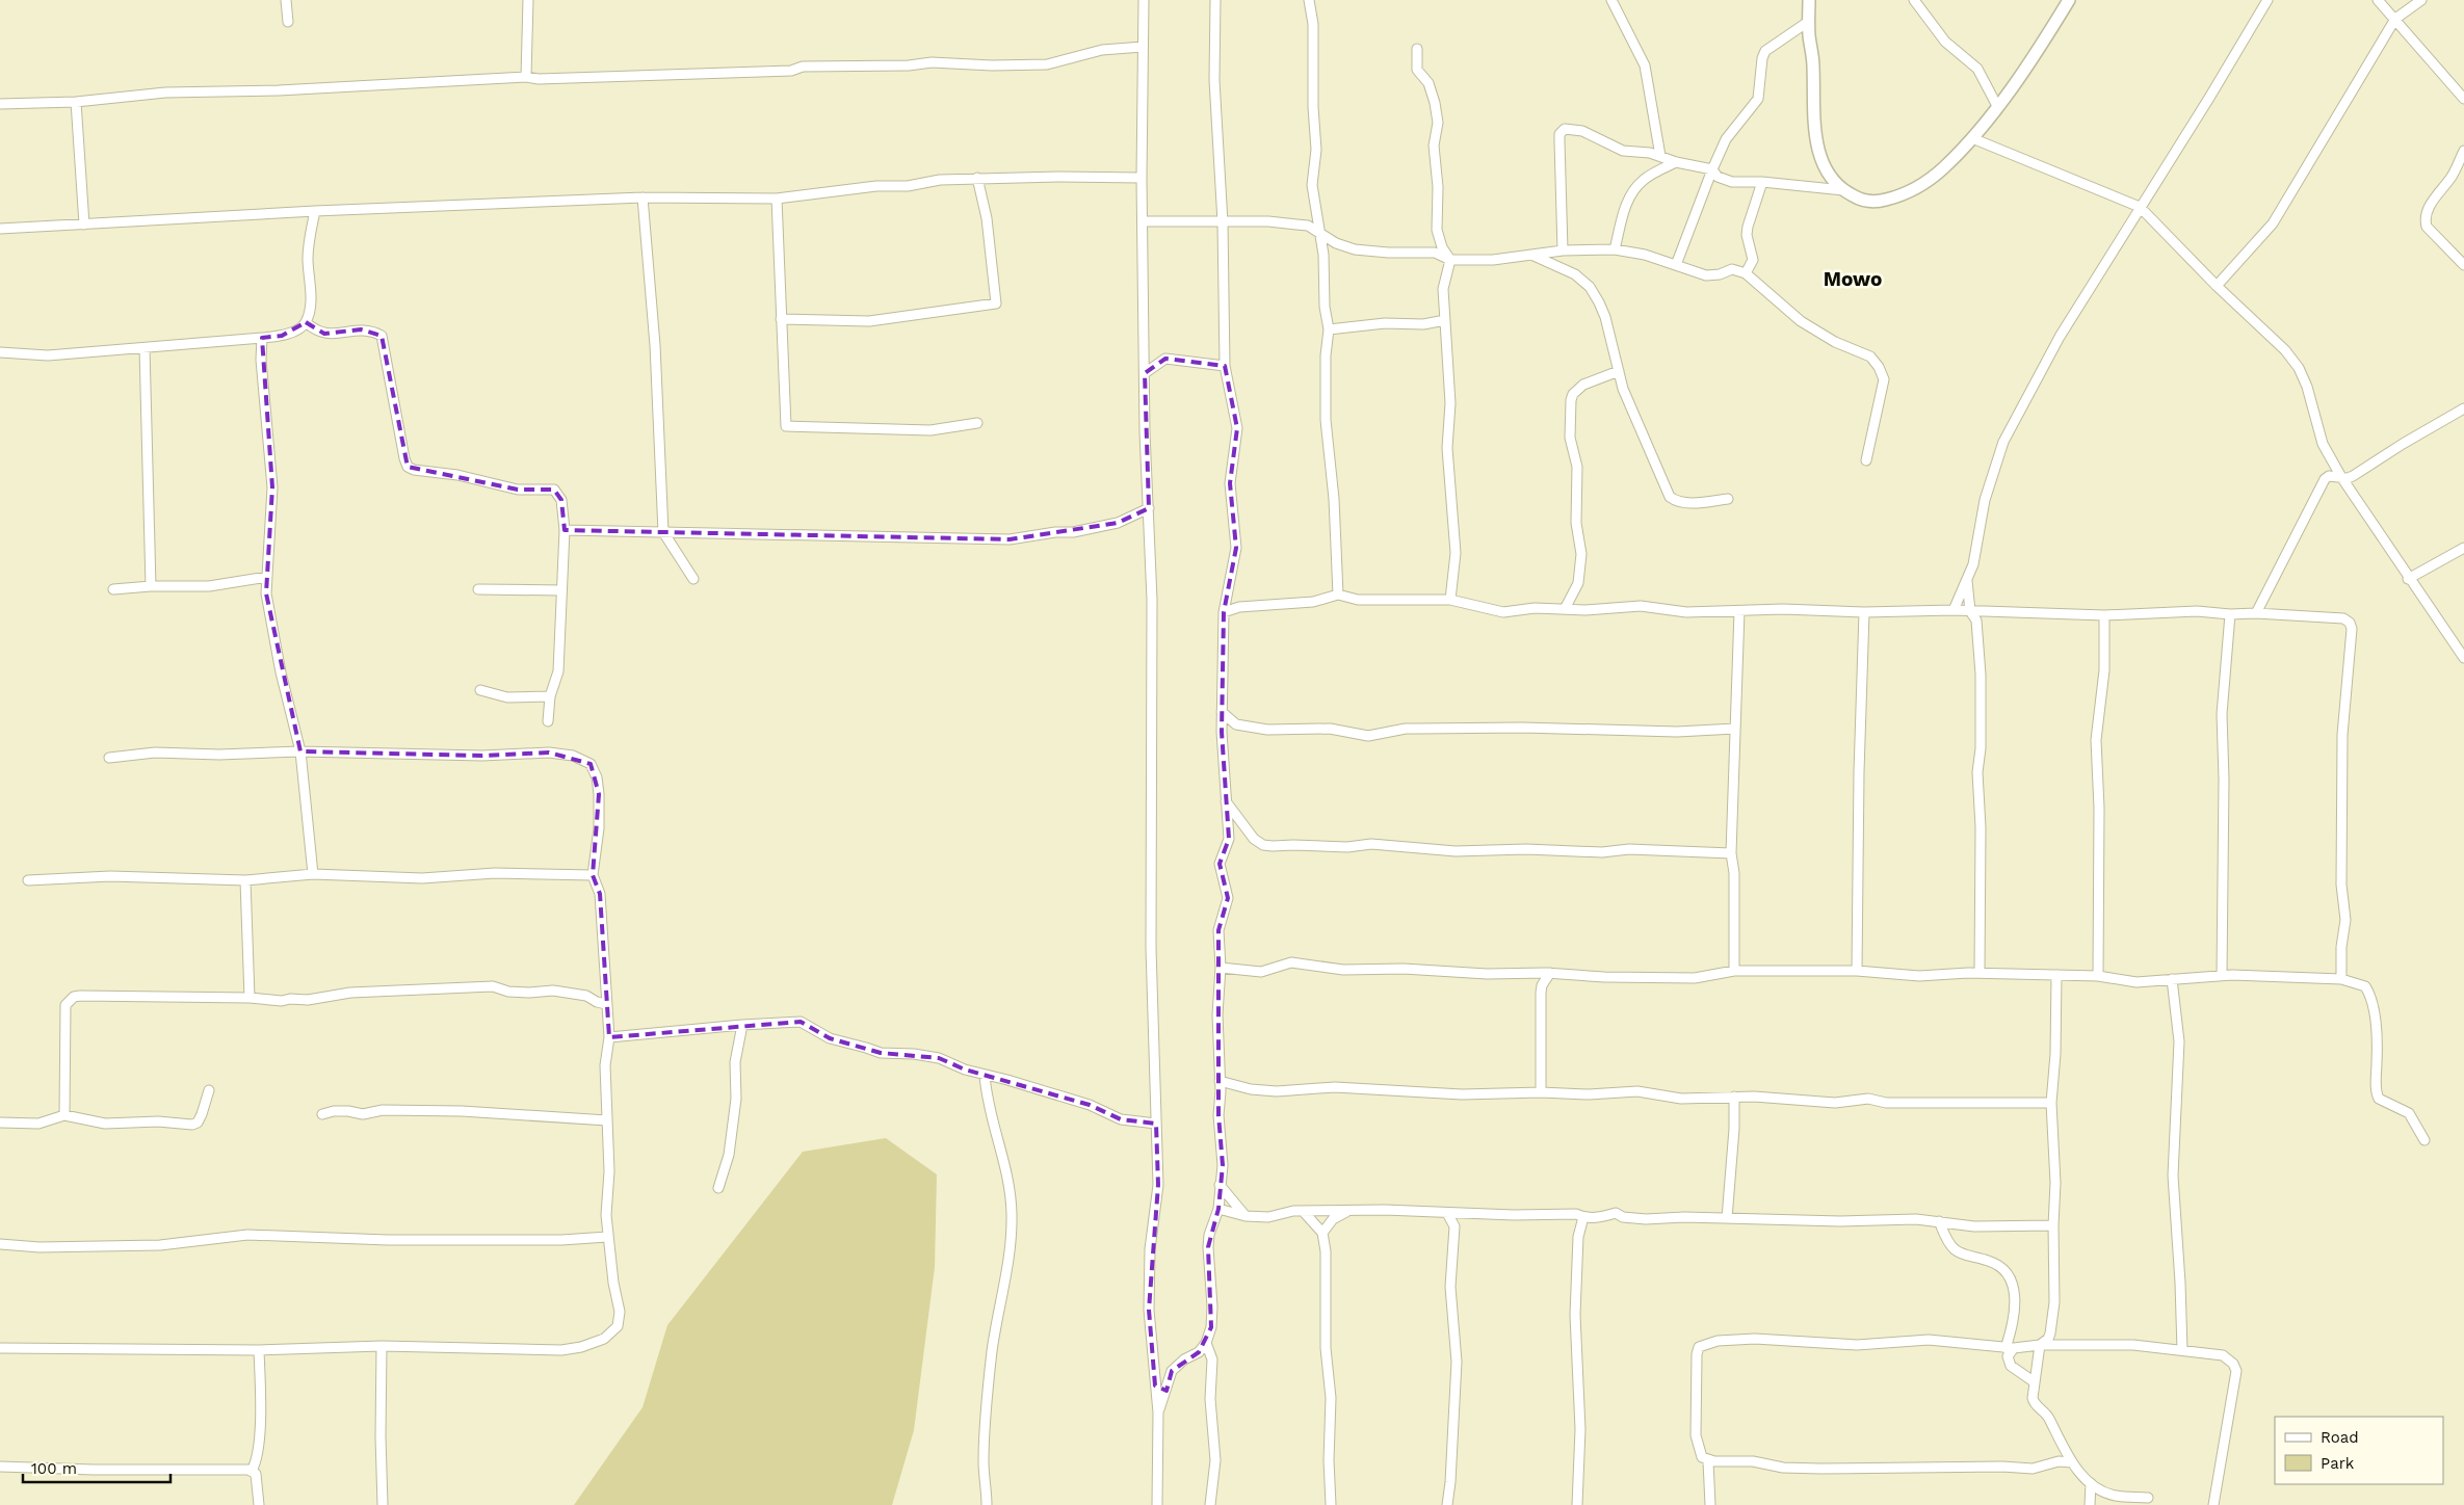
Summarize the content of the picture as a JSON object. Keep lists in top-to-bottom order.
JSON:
{
  "districts": ["Mowo"],
  "legend": ["Road", "Park"],
  "scale_bar": "100 m"
}
